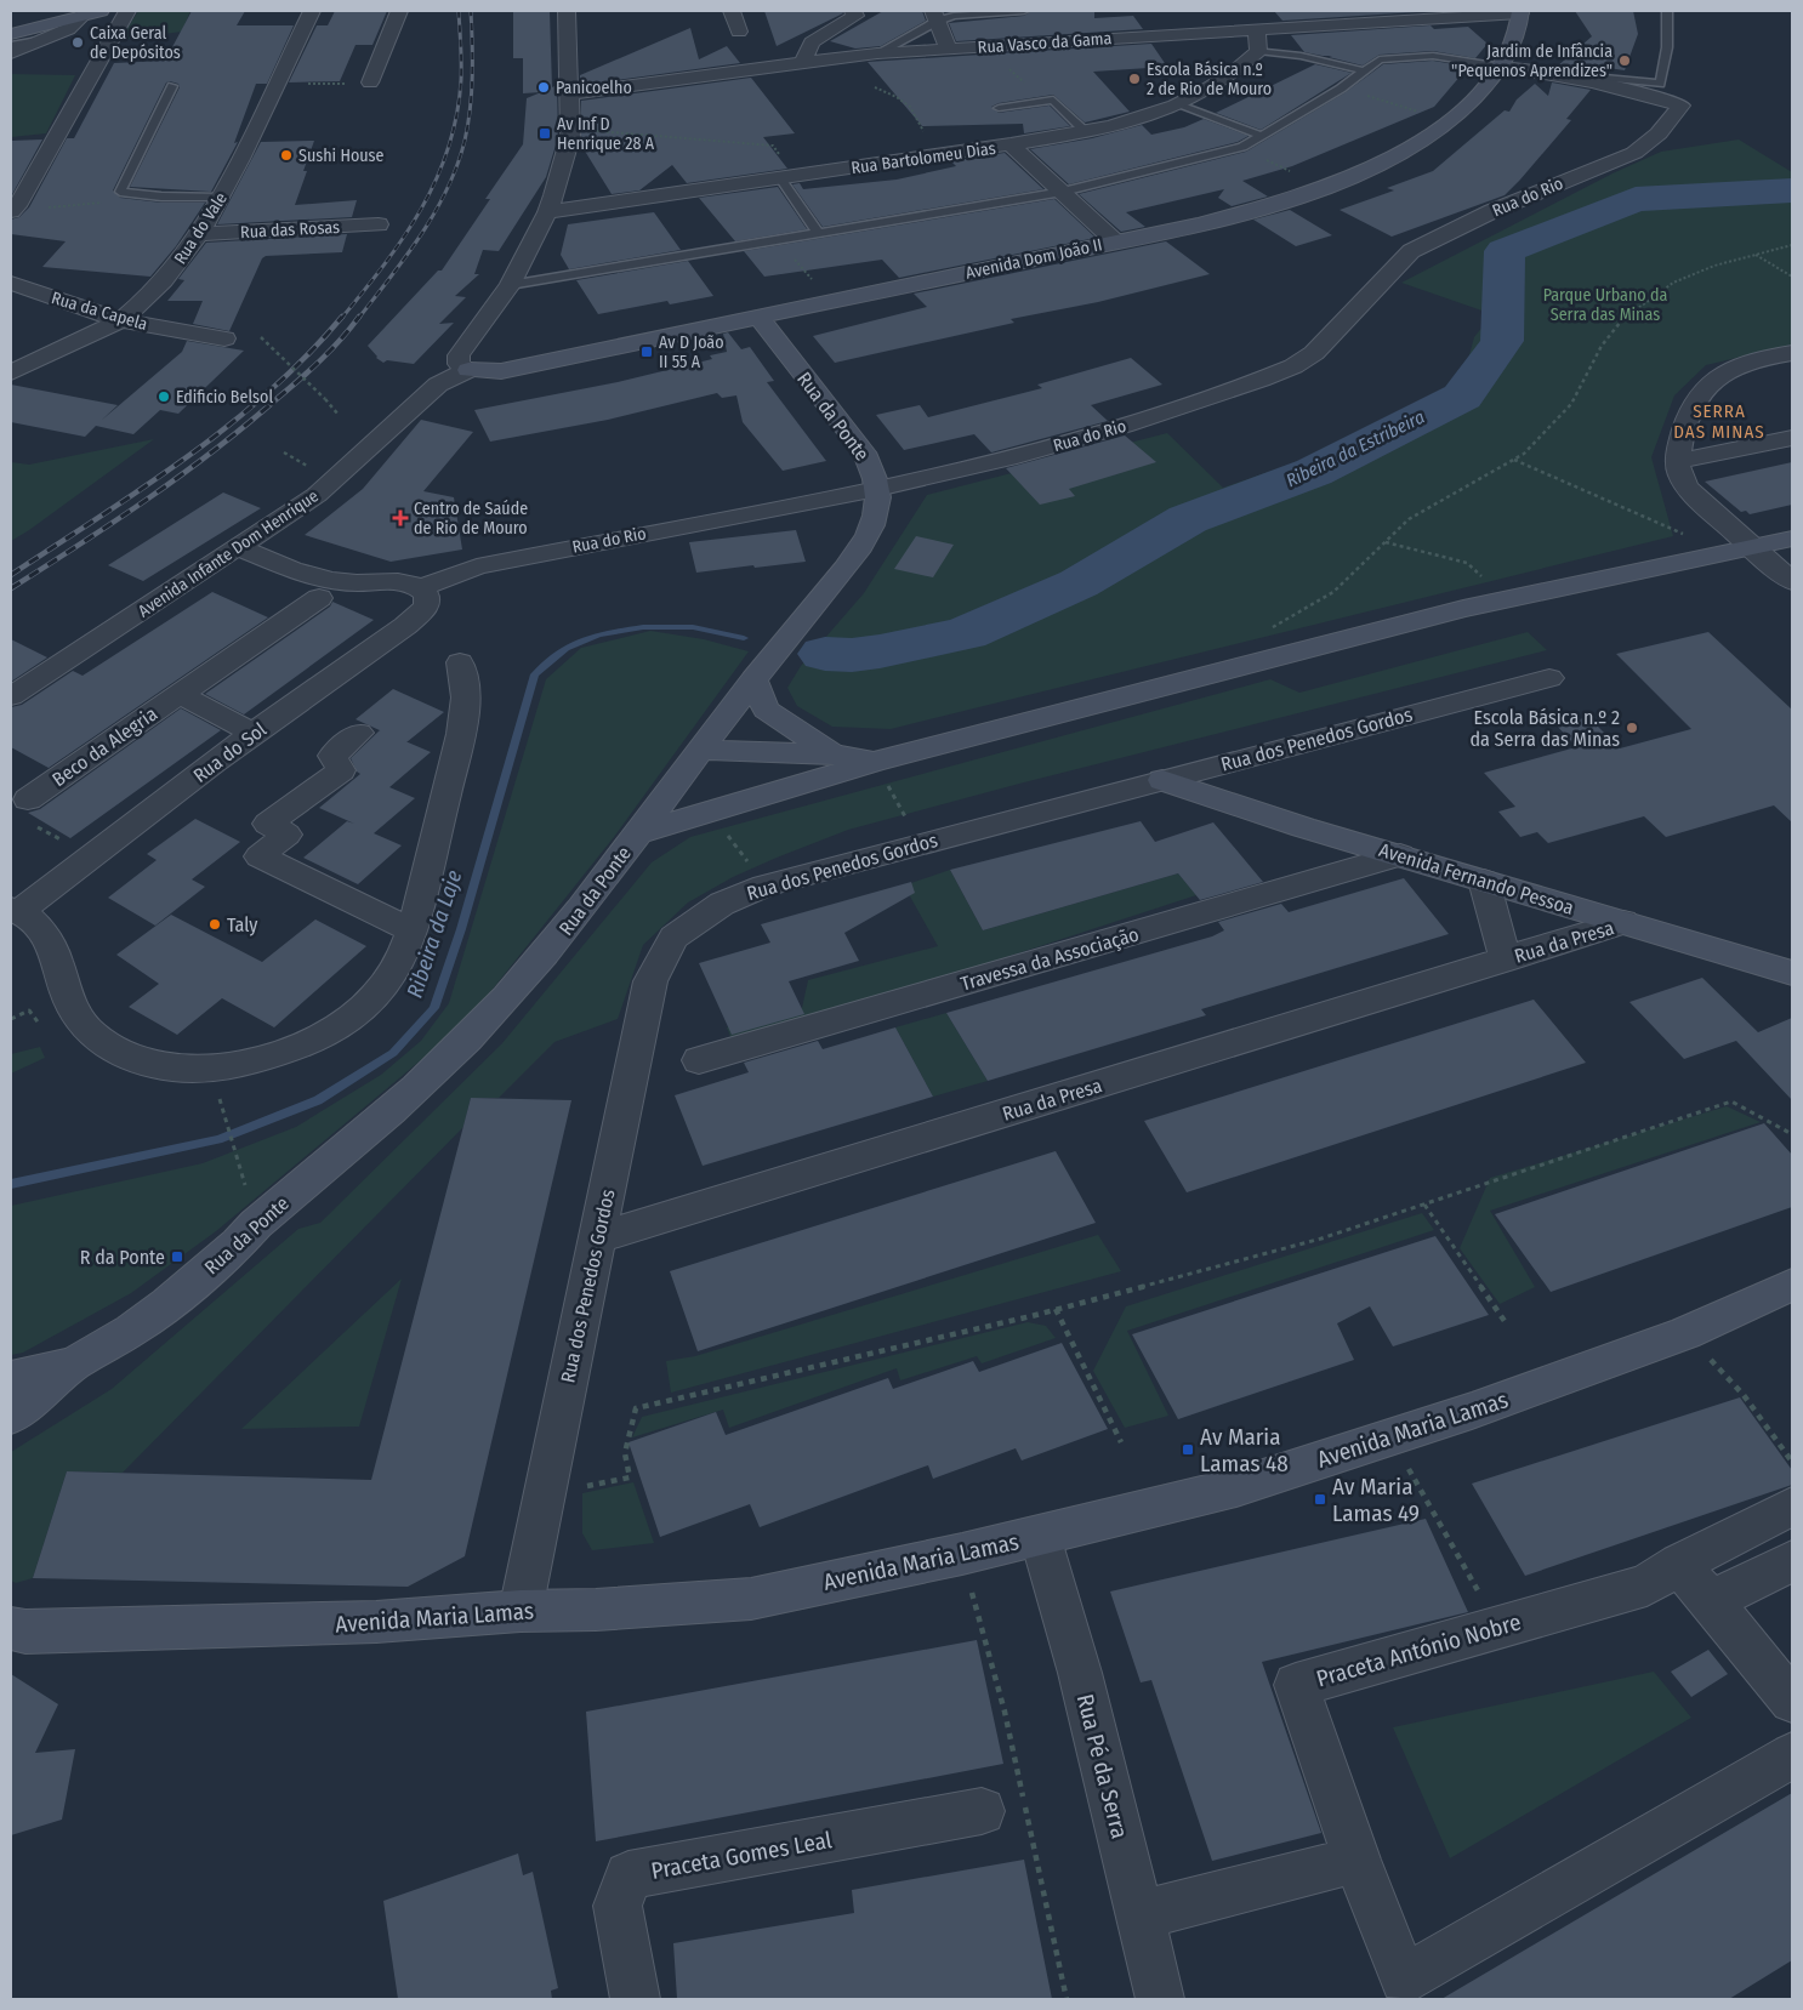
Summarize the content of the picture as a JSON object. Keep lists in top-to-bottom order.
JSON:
{
  "streets": {
    "street": [
      "Rua Vasco da Gama",
      "Rua Bartolomeu Dias",
      "Rua do Rio",
      "Rua do Vale",
      "Rua das Rosas",
      "Avenida Dom João II",
      "Rua da Capela",
      "Rua da Ponte",
      "Avenida Infante Dom Henrique",
      "Rua dos Penedos Gordos",
      "Beco da Alegria",
      "Rua do Sol",
      "Avenida Fernando Pessoa",
      "Rua da Presa",
      "Travessa da Associação",
      "Avenida Maria Lamas",
      "Praceta António Nobre",
      "Rua Pé da Serra",
      "Praceta Gomes Leal"
    ]
  },
  "crossings": [
    ["Rua Vasco da Gama", "Avenida Dom João II"],
    ["Rua do Rio", "Avenida Dom João II"],
    ["Rua do Rio", "Rua da Ponte"],
    ["Rua do Rio", "Rua do Sol"],
    ["Rua do Vale", "Rua das Rosas"],
    ["Rua do Vale", "Rua da Capela"],
    ["Avenida Dom João II", "Rua da Ponte"],
    ["Avenida Dom João II", "Avenida Infante Dom Henrique"],
    ["Rua dos Penedos Gordos", "Avenida Fernando Pessoa"],
    ["Rua dos Penedos Gordos", "Rua da Presa"],
    ["Rua dos Penedos Gordos", "Avenida Maria Lamas"],
    ["Avenida Fernando Pessoa", "Rua da Presa"],
    ["Avenida Fernando Pessoa", "Travessa da Associação"],
    ["Avenida Maria Lamas", "Rua Pé da Serra"]
  ],
  "districts": ["SERRA DAS MINAS"],
  "water": ["Ribeira da Estribeira", "Ribeira da Laje"],
  "parks": ["Parque Urbano da Serra das Minas"],
  "places": {
    "other": [
      "Caixa Geral de Depósitos",
      "Jardim de Infância \"Pequenos Aprendizes\"",
      "Escola Básica n.º 2 de Rio de Mouro",
      "Panicoelho",
      "Sushi House",
      "Edificio Belsol",
      "Escola Básica n.º 2 da Serra das Minas",
      "Taly"
    ],
    "transit": [
      "Av Inf D Henrique 28 A",
      "Av D João II 55 A",
      "R da Ponte",
      "Av Maria Lamas 48",
      "Av Maria Lamas 49"
    ],
    "health": ["Centro de Saúde de Rio de Mouro"]
  }
}
